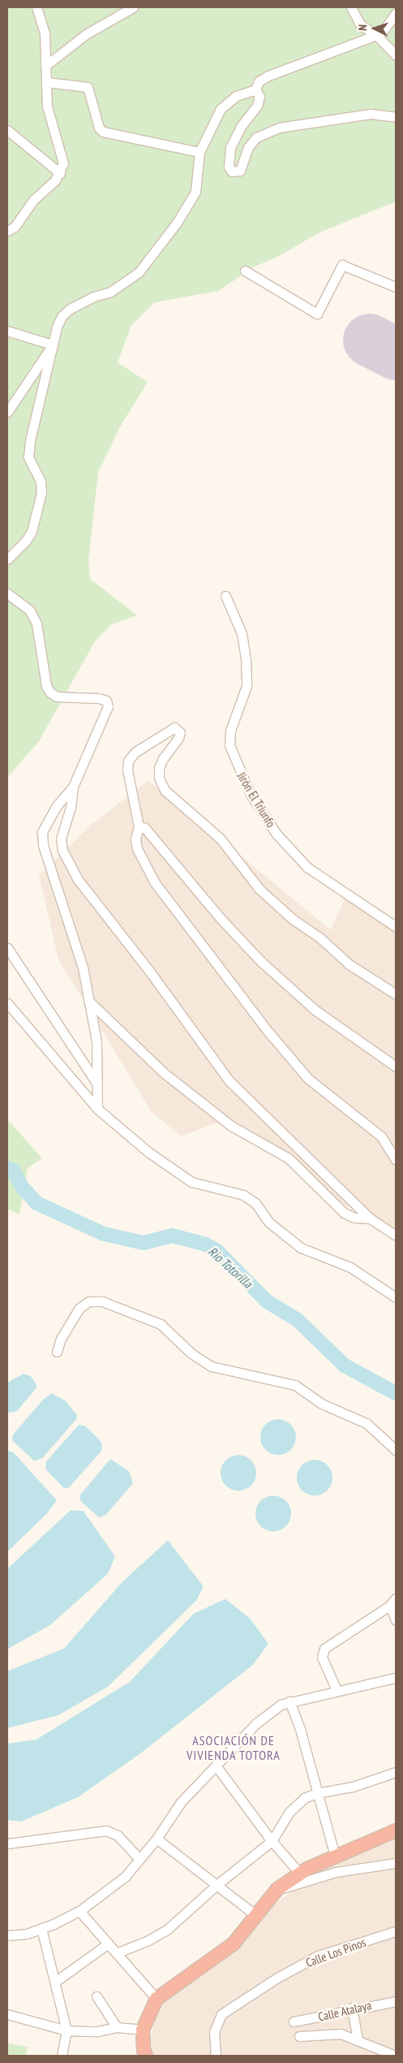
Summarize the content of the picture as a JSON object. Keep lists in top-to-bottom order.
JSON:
{
  "streets": {
    "street": ["Jirón El Triunfo", "Calle Los Pinos", "Calle Atalaya"]
  },
  "districts": ["ASOCIACIÓN DE VIVIENDA TOTORA"],
  "water": ["Rio Totorilla"],
  "north": "left"
}
